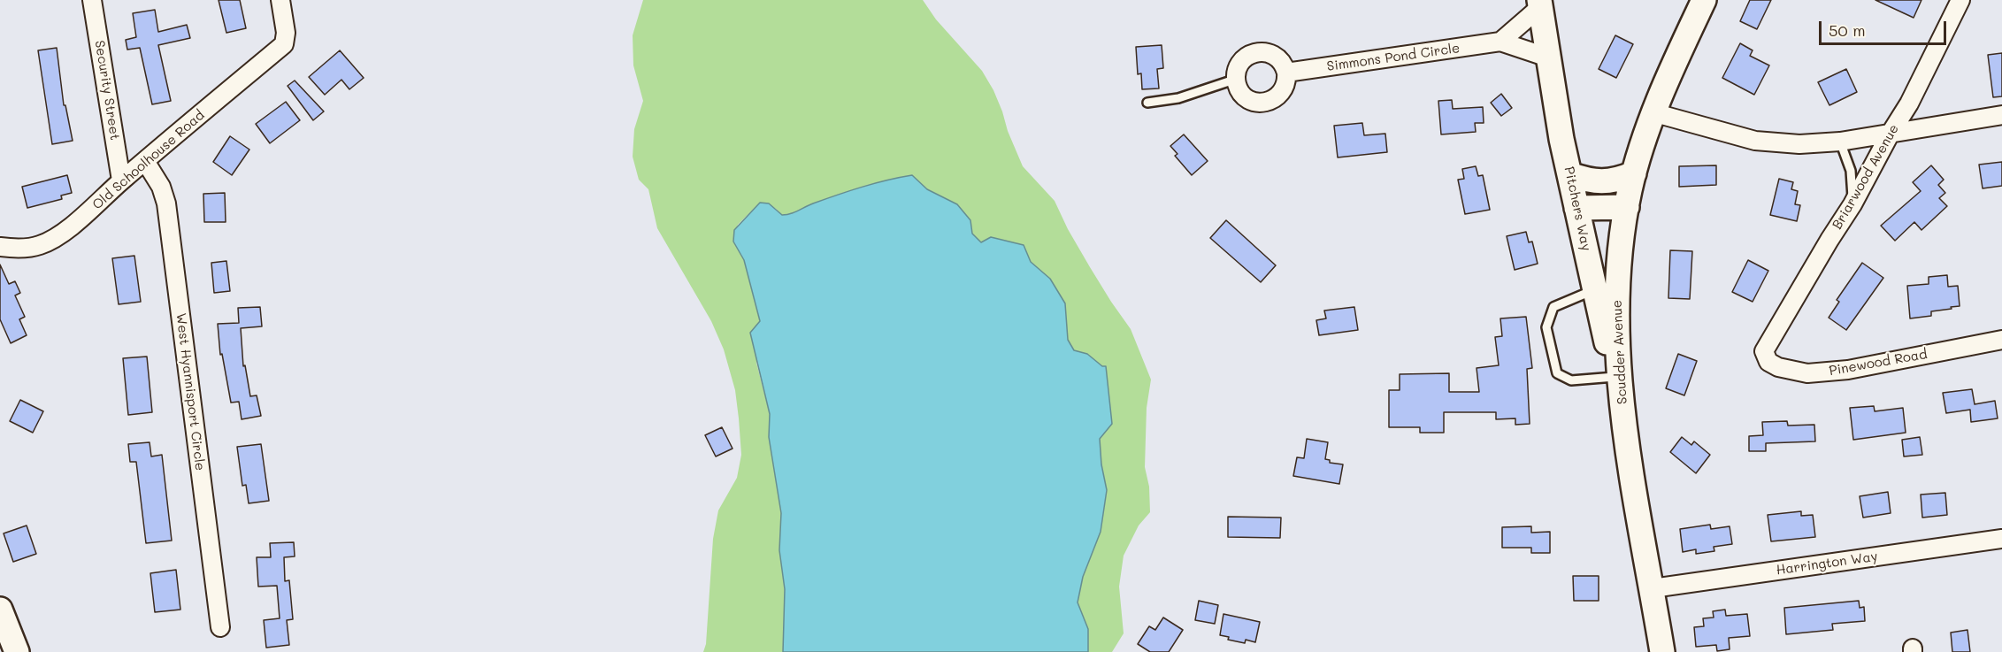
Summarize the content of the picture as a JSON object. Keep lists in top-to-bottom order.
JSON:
{
  "streets": {
    "main road": ["Pitchers Way", "Scudder Avenue"],
    "street": [
      "Simmons Pond Circle",
      "Security Street",
      "Old Schoolhouse Road",
      "Briarwood Avenue",
      "Pinewood Road",
      "West Hyannisport Circle",
      "Harrington Way"
    ]
  },
  "crossings": [
    ["Simmons Pond Circle", "Pitchers Way"],
    ["Security Street", "Old Schoolhouse Road"],
    ["Old Schoolhouse Road", "West Hyannisport Circle"],
    ["Briarwood Avenue", "Pinewood Road"],
    ["Pitchers Way", "Scudder Avenue"],
    ["Scudder Avenue", "Harrington Way"]
  ],
  "scale_bar": "50 m"
}
